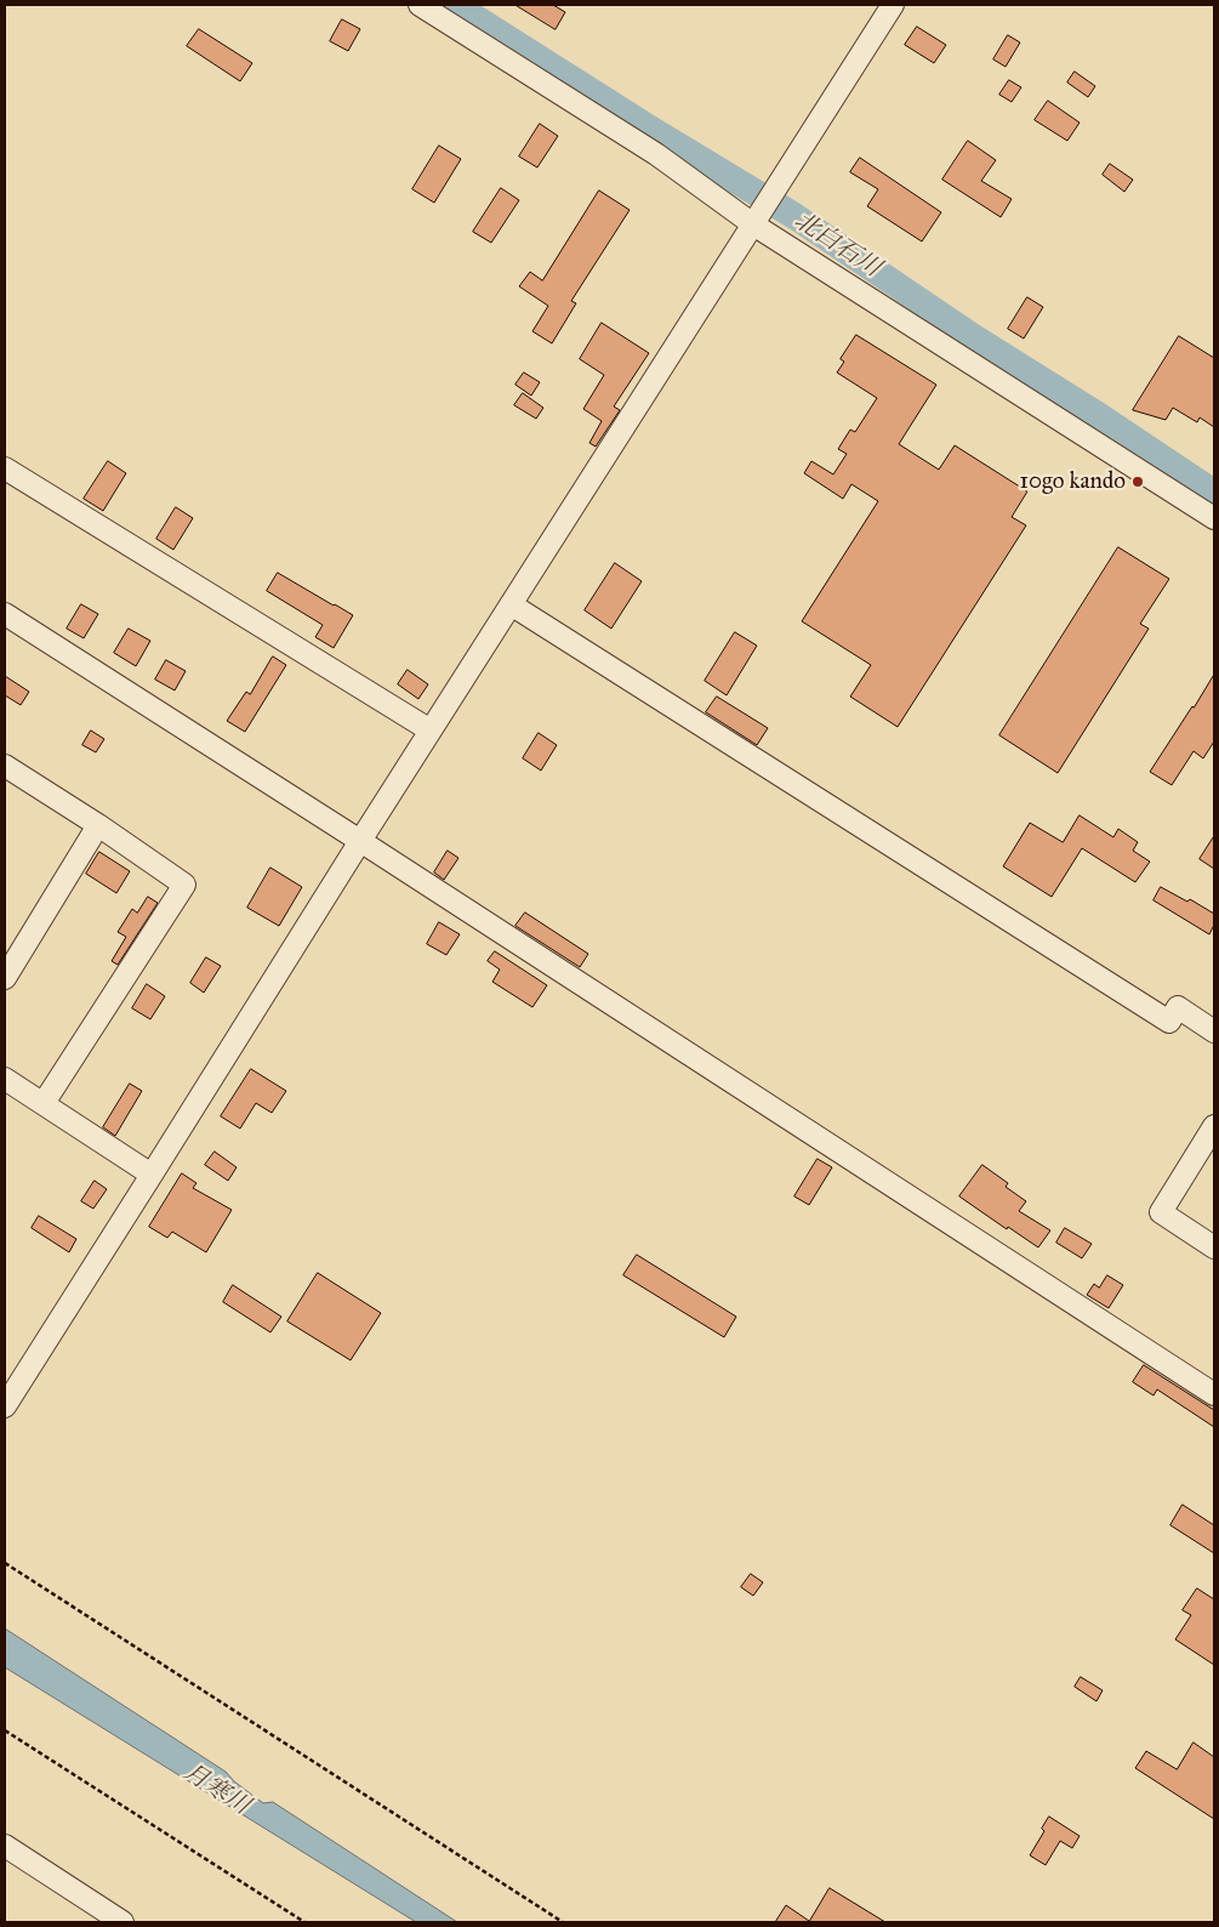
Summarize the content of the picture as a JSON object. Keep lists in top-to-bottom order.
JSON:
{
  "water": ["北白石川", "月寒川"],
  "places": ["10go kando"]
}
